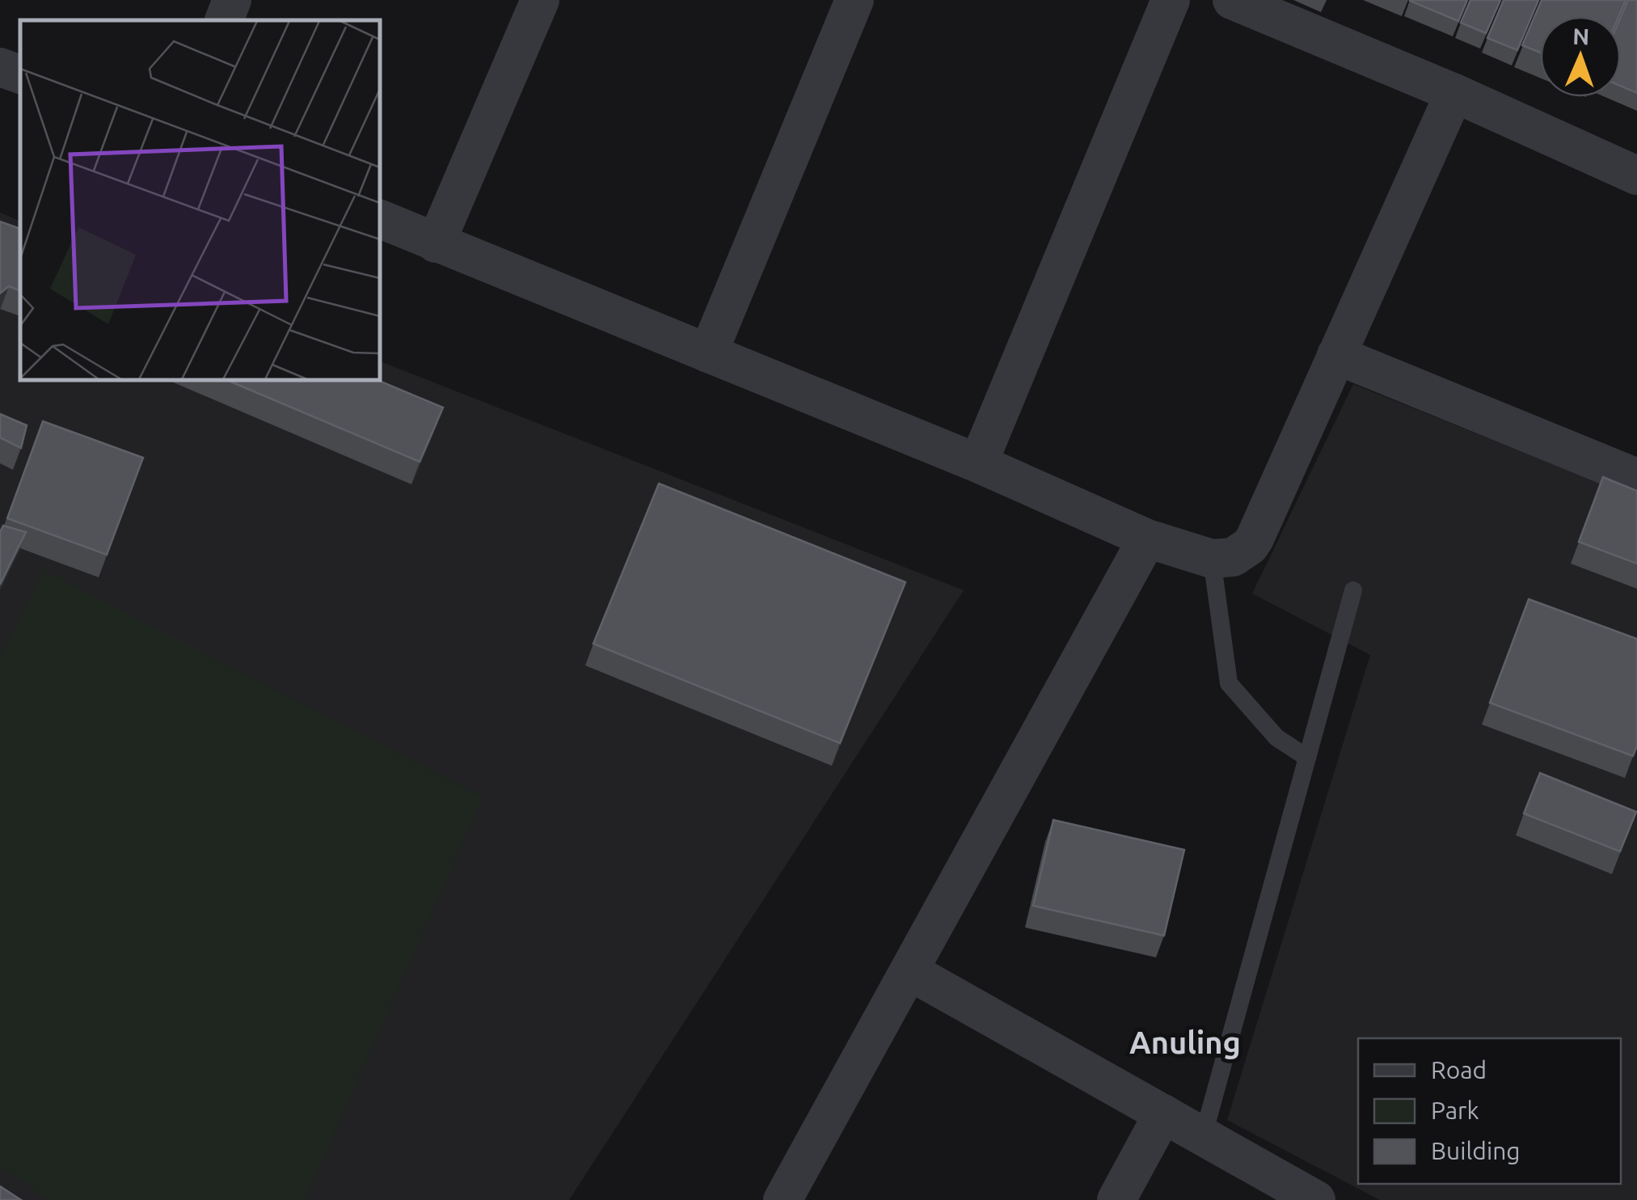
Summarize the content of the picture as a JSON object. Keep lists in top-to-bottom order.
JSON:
{
  "districts": ["Anuling"],
  "legend": ["Road", "Park", "Building"],
  "north": "top"
}
